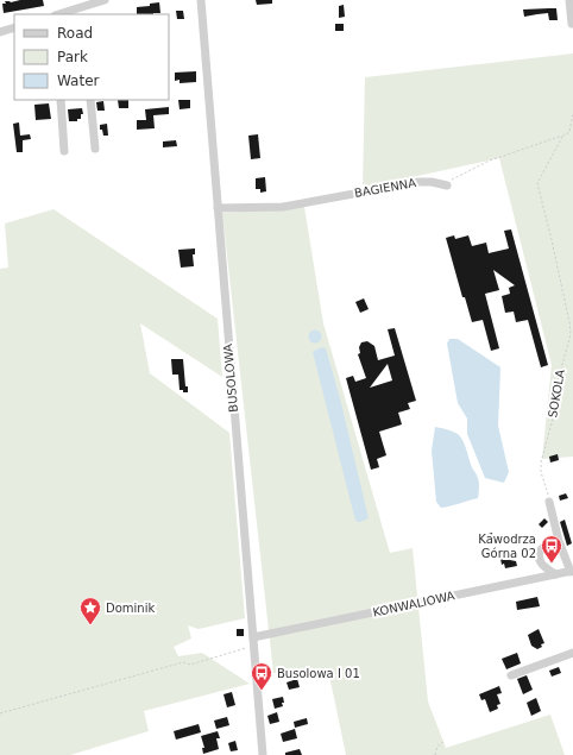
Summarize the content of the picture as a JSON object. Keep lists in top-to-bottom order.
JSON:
{
  "streets": {
    "street": ["BAGIENNA", "BUSOLOWA", "KONWALIOWA"],
    "path": ["SOKOLA"]
  },
  "crossings": [
    ["BAGIENNA", "BUSOLOWA"],
    ["BUSOLOWA", "KONWALIOWA"]
  ],
  "places": {
    "bus stop": ["Kawodrza Górna 02", "Busolowa I 01"],
    "place": ["Dominik"]
  },
  "legend": ["Road", "Park", "Water"]
}
